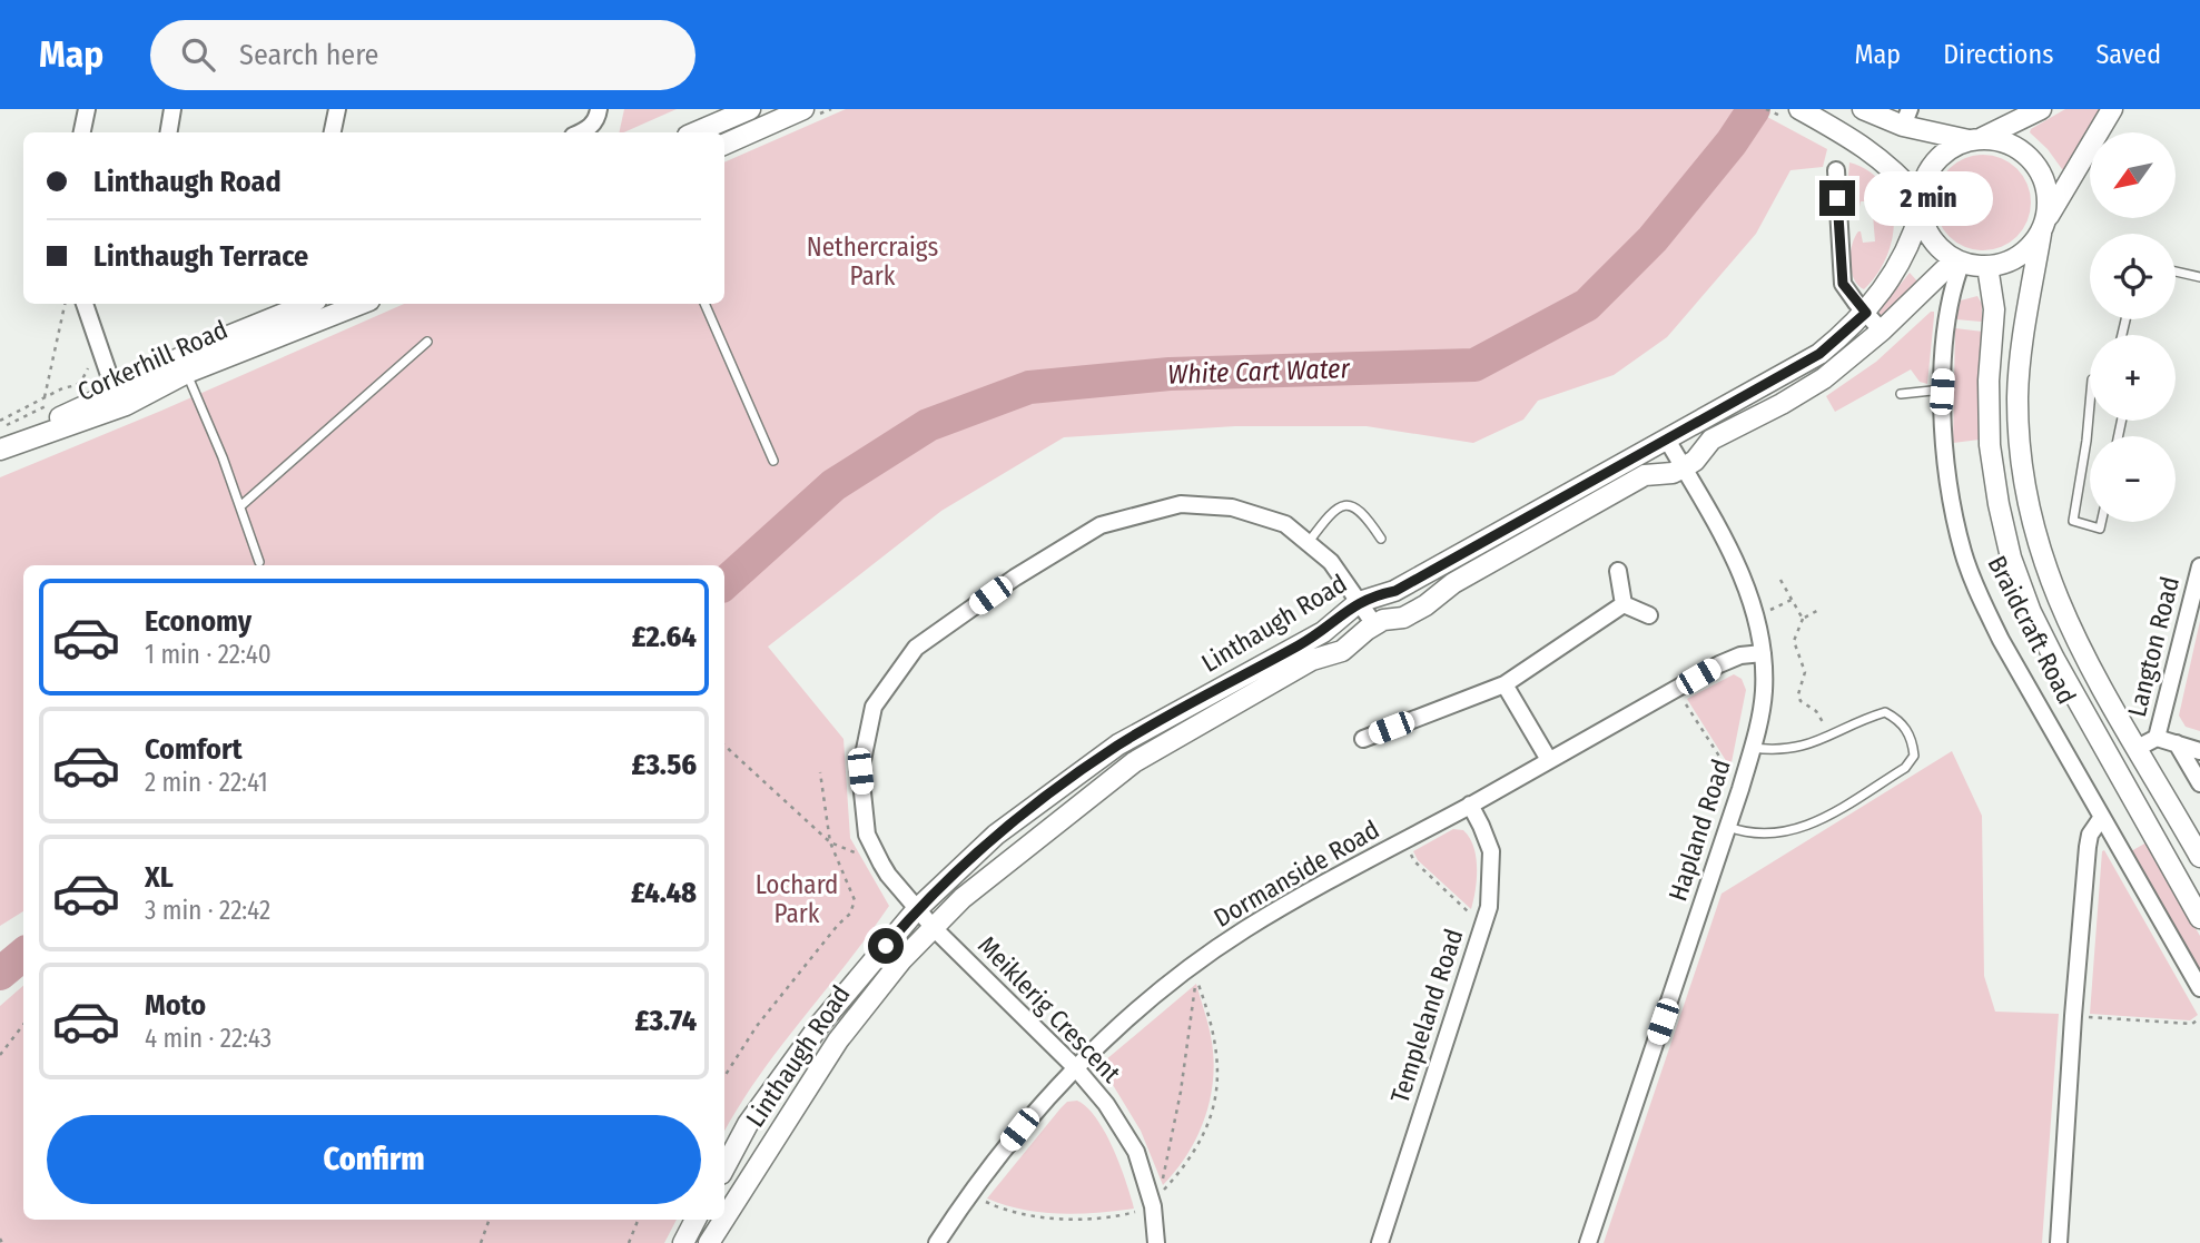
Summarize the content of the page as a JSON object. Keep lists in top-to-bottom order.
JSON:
{
  "streets": {
    "street": [
      "Corkerhill Road",
      "Linthaugh Road",
      "Braidcraft Road",
      "Langton Road",
      "Hapland Road",
      "Dormanside Road",
      "Meiklerig Crescent",
      "Templeland Road"
    ]
  },
  "crossings": [
    ["Linthaugh Road", "Braidcraft Road"],
    ["Linthaugh Road", "Hapland Road"],
    ["Linthaugh Road", "Meiklerig Crescent"],
    ["Hapland Road", "Dormanside Road"],
    ["Dormanside Road", "Meiklerig Crescent"],
    ["Dormanside Road", "Templeland Road"]
  ],
  "water": ["White Cart Water"],
  "parks": ["Nethercraigs Park", "Lochard Park"],
  "north": "bottom left",
  "page": {
    "header": "Map",
    "search": "Search here",
    "nav": ["Map", "Directions", "Saved"],
    "map_buttons": ["+", "−"],
    "banner": ["Linthaugh Road", "Linthaugh Terrace"],
    "bubble": "2 min",
    "list": [
      {
        "name": "Economy",
        "note": "1 min · 22:40",
        "value": "£2.64"
      },
      {
        "name": "Comfort",
        "note": "2 min · 22:41",
        "value": "£3.56"
      },
      {
        "name": "XL",
        "note": "3 min · 22:42",
        "value": "£4.48"
      },
      {
        "name": "Moto",
        "note": "4 min · 22:43",
        "value": "£3.74"
      }
    ],
    "buttons": "Confirm"
  }
}
